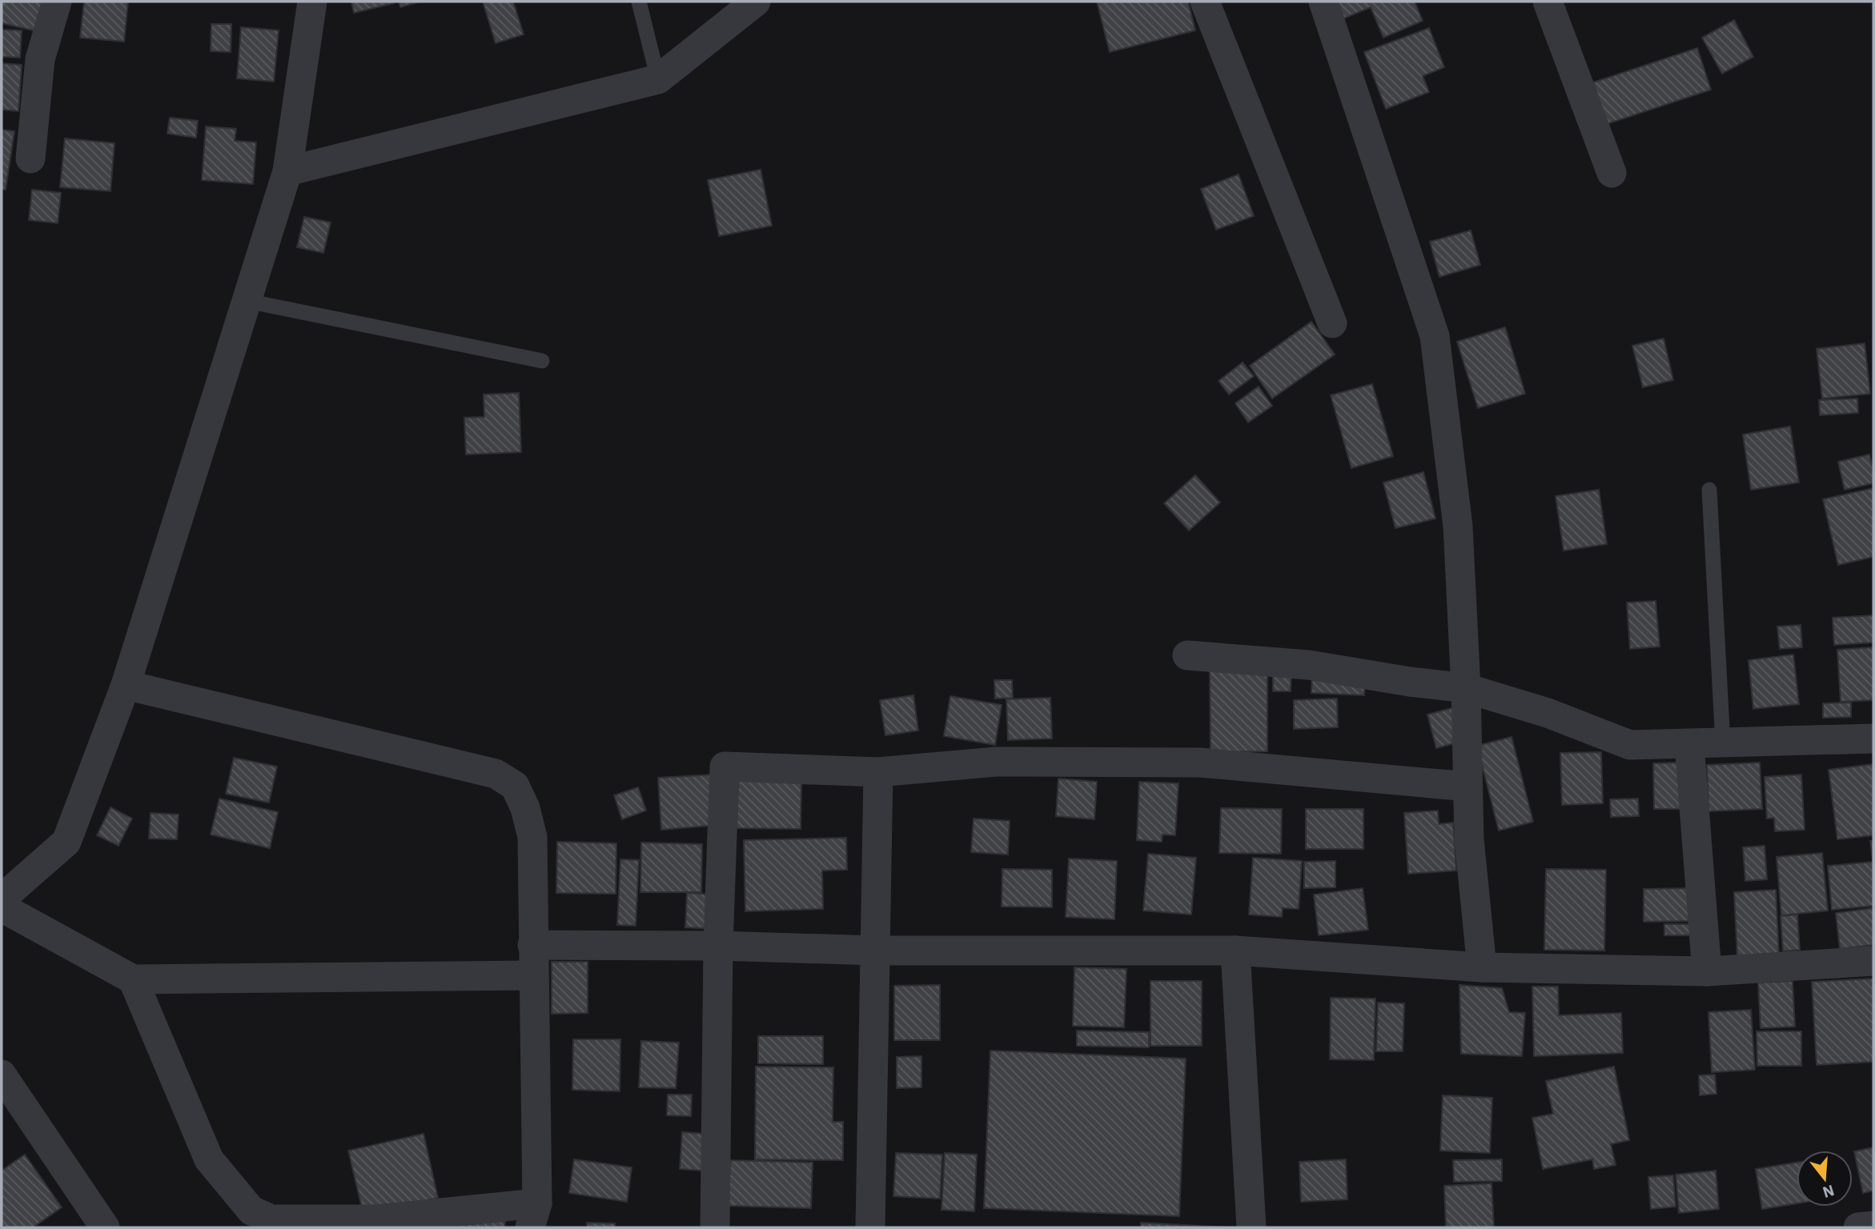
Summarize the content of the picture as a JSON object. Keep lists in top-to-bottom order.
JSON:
{
  "north": "bottom"
}
